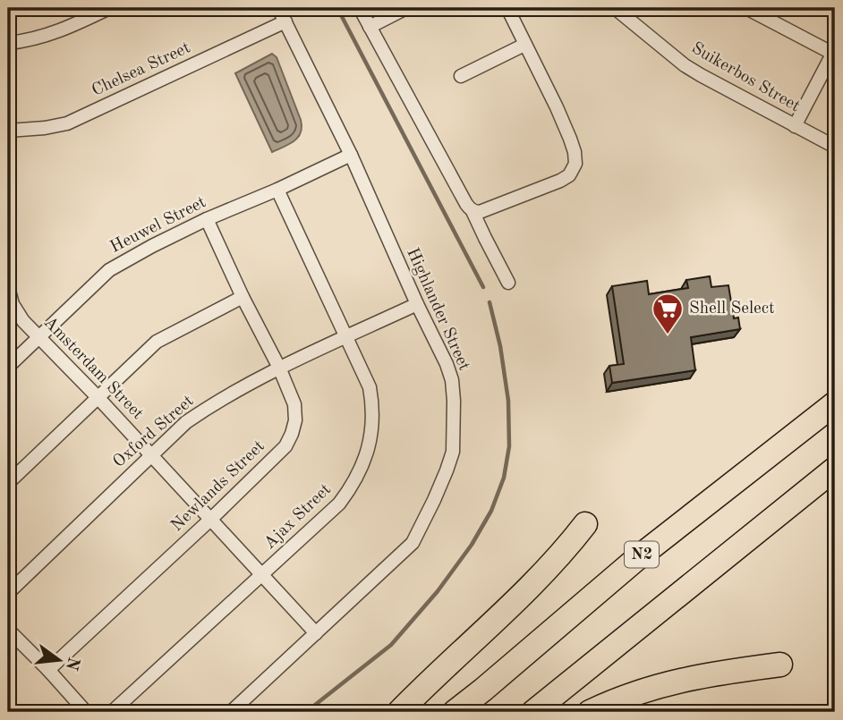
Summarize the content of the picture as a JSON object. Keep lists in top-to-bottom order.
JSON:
{
  "streets": {
    "highway": ["N2"],
    "street": [
      "Chelsea Street",
      "Suikerbos Street",
      "Heuwel Street",
      "Highlander Street",
      "Amsterdam Street",
      "Oxford Street",
      "Newlands Street",
      "Ajax Street"
    ]
  },
  "crossings": [
    ["Chelsea Street", "Highlander Street"],
    ["Heuwel Street", "Highlander Street"],
    ["Heuwel Street", "Amsterdam Street"],
    ["Heuwel Street", "Newlands Street"],
    ["Heuwel Street", "Ajax Street"],
    ["Highlander Street", "Amsterdam Street"],
    ["Highlander Street", "Oxford Street"],
    ["Amsterdam Street", "Oxford Street"],
    ["Amsterdam Street", "Newlands Street"],
    ["Amsterdam Street", "Ajax Street"],
    ["Oxford Street", "Newlands Street"],
    ["Oxford Street", "Ajax Street"]
  ],
  "places": {
    "supermarket": ["Shell Select"]
  },
  "north": "right"
}
